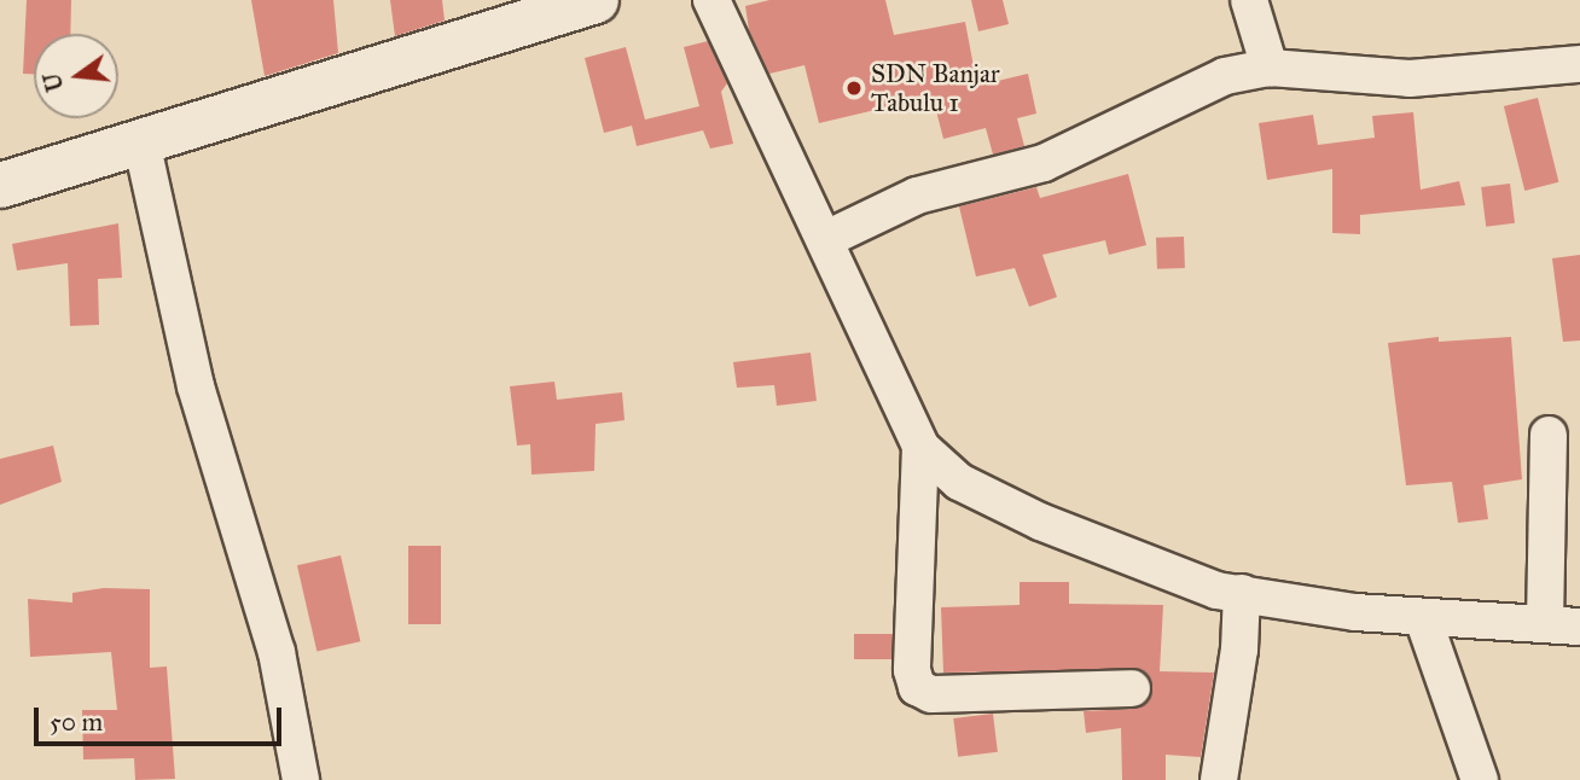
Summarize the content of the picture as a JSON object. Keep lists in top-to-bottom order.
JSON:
{
  "places": ["SDN Banjar Tabulu 1"],
  "scale_bar": "50 m",
  "north": "left"
}
